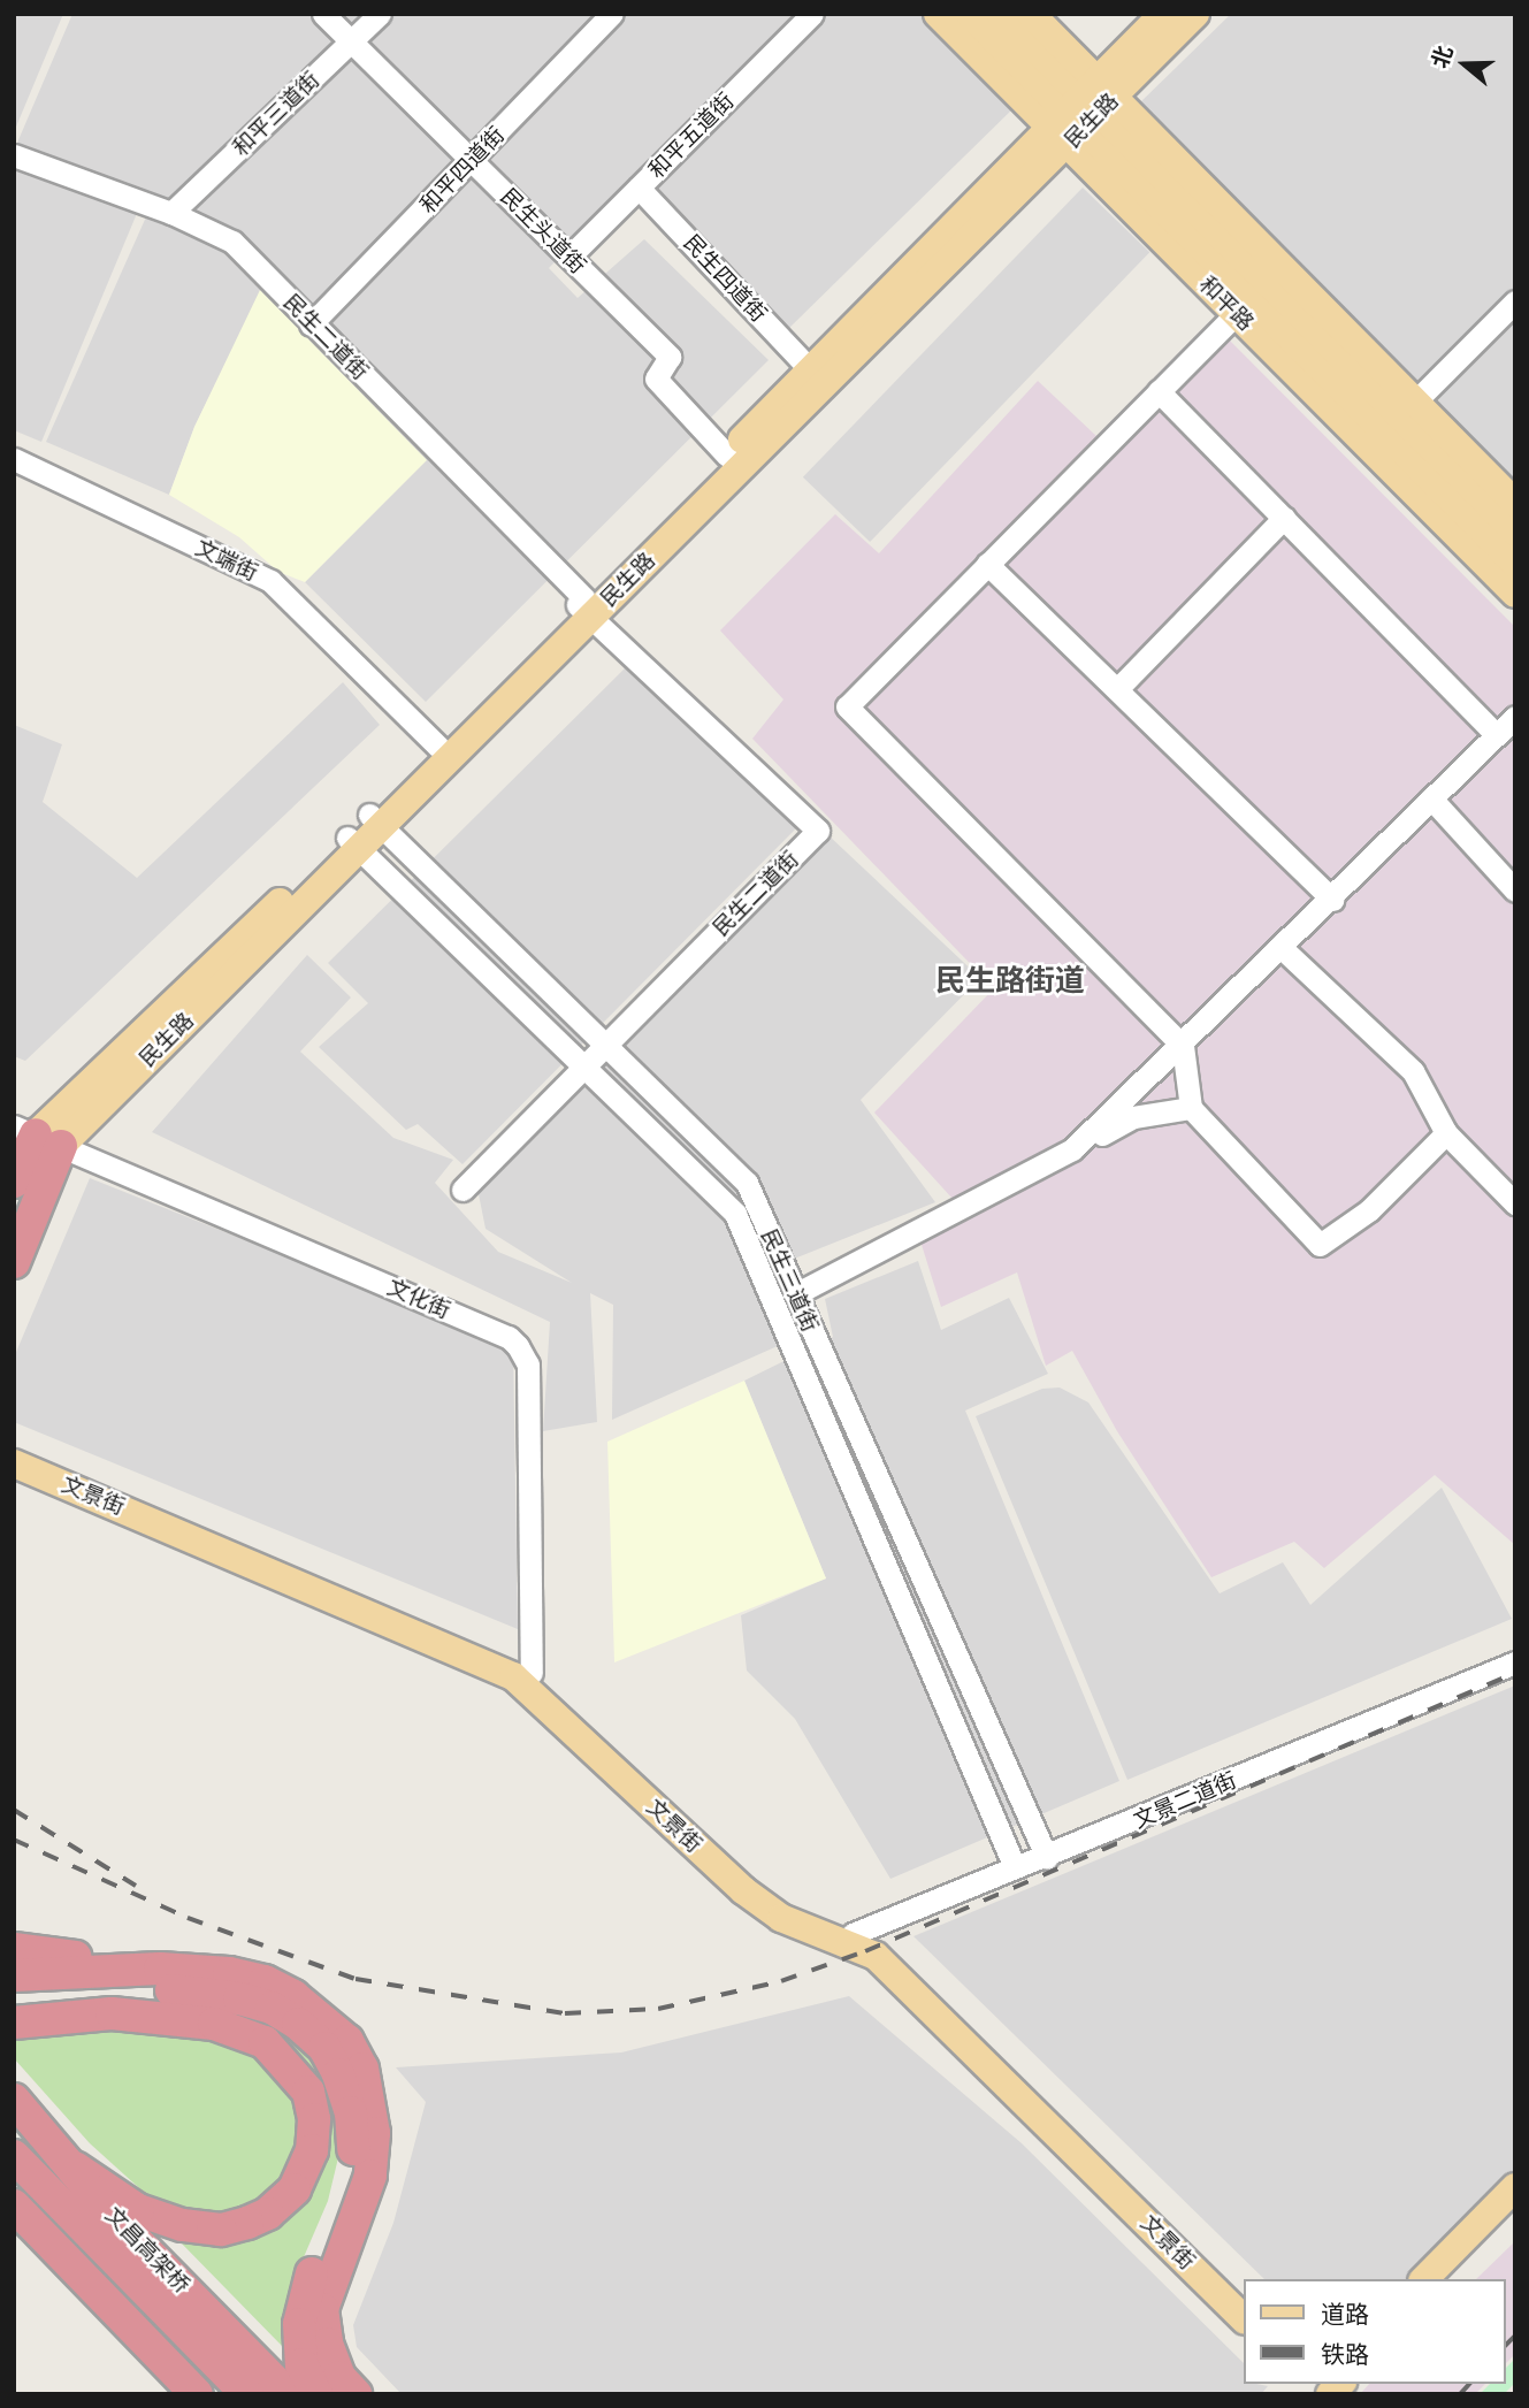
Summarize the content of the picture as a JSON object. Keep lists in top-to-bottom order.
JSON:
{
  "streets": {
    "highway": ["文昌高架桥"],
    "main road": ["民生路", "和平路", "文景街"],
    "street": [
      "和平三道街",
      "和平五道街",
      "和平四道街",
      "民生头道街",
      "民生四道街",
      "民生二道街",
      "文端街",
      "民生三道街",
      "文化街",
      "文景二道街"
    ]
  },
  "crossings": [
    ["和平三道街", "民生头道街"],
    ["和平三道街", "民生二道街"],
    ["民生路", "民生头道街"],
    ["民生路", "民生四道街"],
    ["民生路", "和平路"],
    ["民生路", "民生二道街"],
    ["民生路", "文端街"],
    ["民生路", "民生三道街"],
    ["民生路", "文化街"],
    ["和平五道街", "民生头道街"],
    ["和平五道街", "民生四道街"],
    ["和平四道街", "民生头道街"],
    ["和平四道街", "民生二道街"],
    ["民生二道街", "民生三道街"],
    ["民生三道街", "文景二道街"],
    ["文化街", "文景街"],
    ["文景街", "文景二道街"]
  ],
  "districts": ["民生路街道"],
  "legend": ["道路", "铁路"],
  "north": "left"
}
